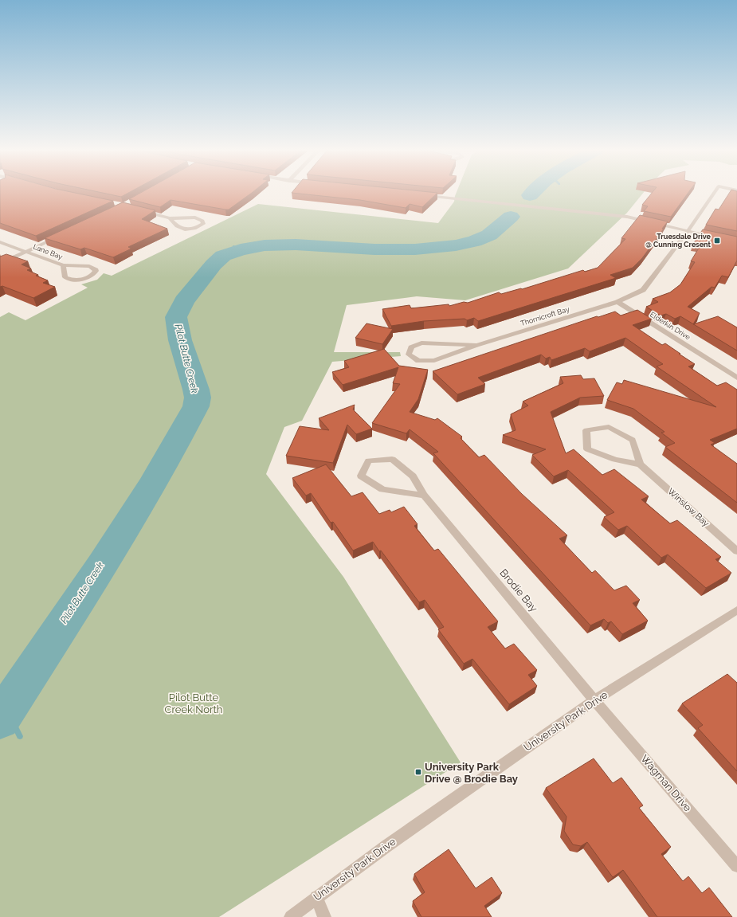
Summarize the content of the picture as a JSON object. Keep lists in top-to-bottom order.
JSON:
{
  "streets": {
    "street": [
      "Lane Bay",
      "Thornicroft Bay",
      "Elderkin Drive",
      "Winslow Bay",
      "Brodie Bay",
      "University Park Drive",
      "Wagman Drive"
    ]
  },
  "crossings": [
    ["Thornicroft Bay", "Elderkin Drive"],
    ["Brodie Bay", "University Park Drive"],
    ["Brodie Bay", "Wagman Drive"],
    ["University Park Drive", "Wagman Drive"]
  ],
  "water": ["Pilot Butte Creek"],
  "parks": ["Pilot Butte Creek North"],
  "places": {
    "transit": ["Truesdale Drive @ Cunning Cresent", "University Park Drive @ Brodie Bay"]
  }
}
